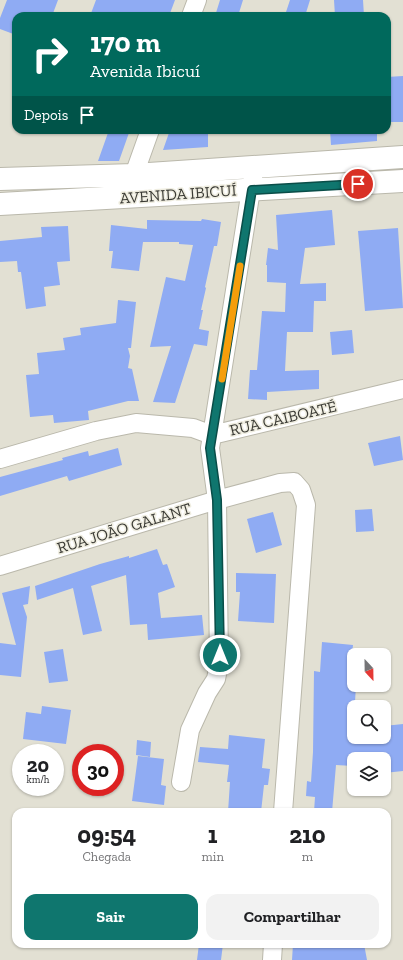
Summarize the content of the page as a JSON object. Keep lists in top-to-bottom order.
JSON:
{
  "streets": {
    "main road": ["AVENIDA IBICUÍ"],
    "street": ["RUA CAIBOATÉ", "RUA JOÃO GALANT"]
  },
  "north": "bottom",
  "page": {
    "turn": ["170 m", "Avenida Ibicuí"],
    "then": "Depois",
    "speed": "20 km/h",
    "limit": "30",
    "eta": [
      "09:54",
      "Chegada",
      "1",
      "min",
      "210",
      "m"
    ],
    "buttons": ["Sair", "Compartilhar"]
  }
}
